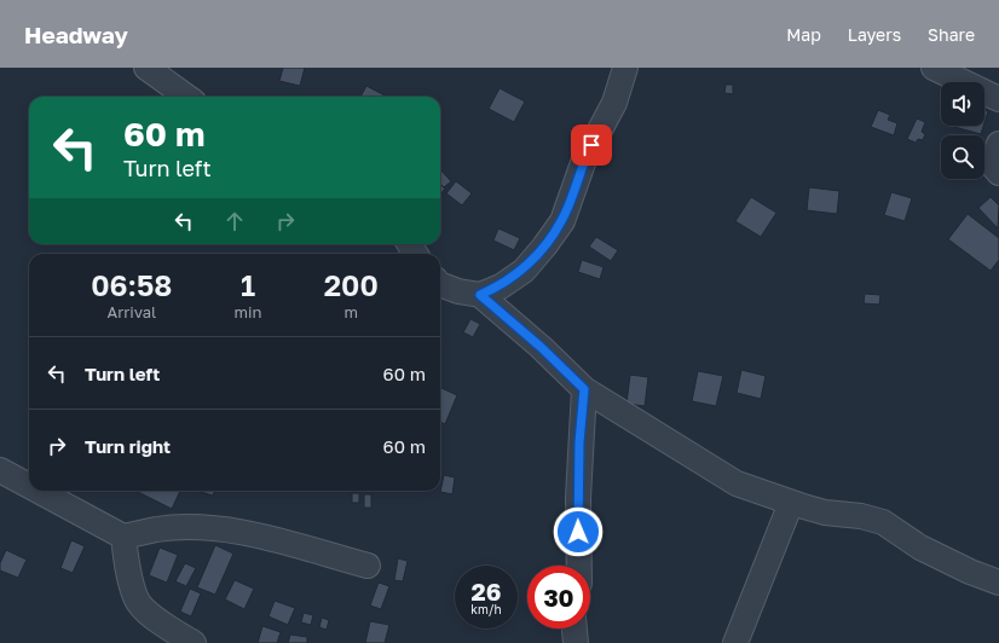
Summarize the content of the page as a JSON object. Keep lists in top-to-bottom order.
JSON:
{
  "page": {
    "header": "Headway",
    "nav": ["Map", "Layers", "Share"],
    "turn": ["60 m", "Turn left"],
    "eta": [
      "06:58",
      "Arrival",
      "1",
      "min",
      "200",
      "m"
    ],
    "list": [
      {
        "name": "Turn left",
        "value": "60 m"
      },
      {
        "name": "Turn right",
        "value": "60 m"
      }
    ],
    "speed": "26 km/h",
    "limit": "30"
  }
}
